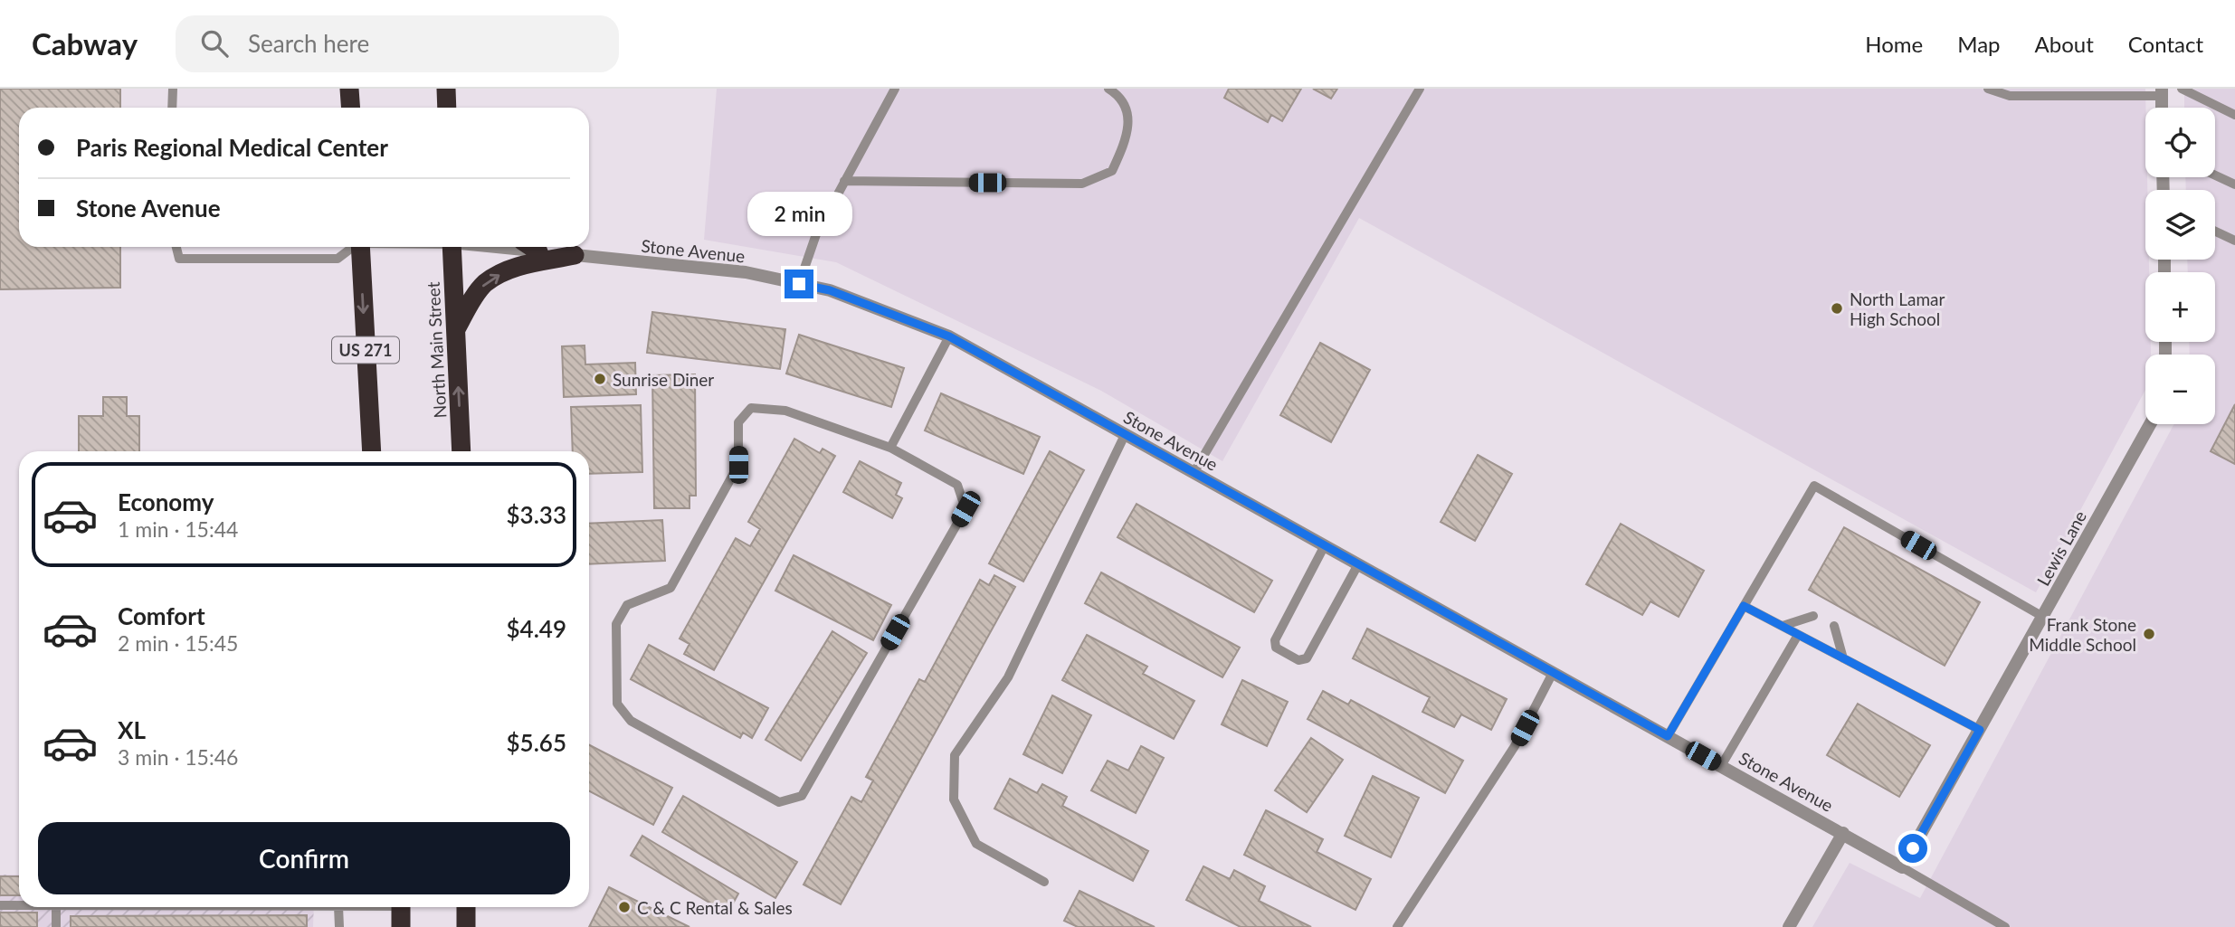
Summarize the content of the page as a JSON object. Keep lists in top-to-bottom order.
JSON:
{
  "streets": {
    "highway": ["US 271", "North Main Street"],
    "street": ["Stone Avenue", "Lewis Lane"]
  },
  "crossings": [
    ["Stone Avenue", "Lewis Lane"]
  ],
  "places": [
    "North Lamar High School",
    "Sunrise Diner",
    "Frank Stone Middle School",
    "C & C Rental & Sales"
  ],
  "page": {
    "header": "Cabway",
    "search": "Search here",
    "nav": [
      "Home",
      "Map",
      "About",
      "Contact"
    ],
    "map_buttons": ["+", "−"],
    "banner": ["Paris Regional Medical Center", "Stone Avenue"],
    "bubble": "2 min",
    "list": [
      {
        "name": "Economy",
        "note": "1 min · 15:44",
        "value": "$3.33"
      },
      {
        "name": "Comfort",
        "note": "2 min · 15:45",
        "value": "$4.49"
      },
      {
        "name": "XL",
        "note": "3 min · 15:46",
        "value": "$5.65"
      }
    ],
    "buttons": "Confirm"
  }
}
